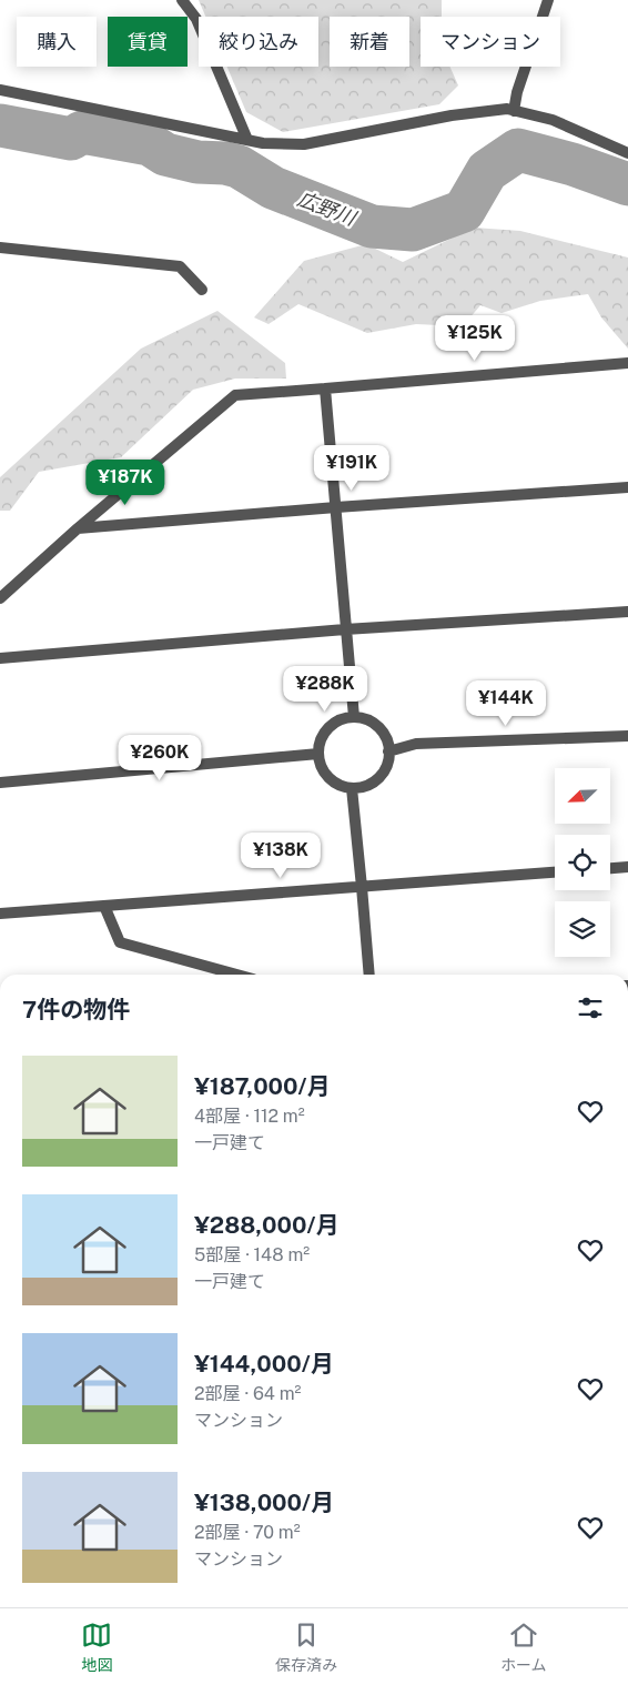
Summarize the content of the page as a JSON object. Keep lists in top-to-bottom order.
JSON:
{
  "water": ["広野川"],
  "north": "bottom left",
  "page": {
    "chip": [
      "購入",
      "賃貸",
      "絞り込み",
      "新着",
      "マンション"
    ],
    "price": [
      "¥125K",
      "¥191K",
      "¥187K",
      "¥288K",
      "¥144K",
      "¥260K",
      "¥138K"
    ],
    "heading": "7件の物件",
    "list": [
      {
        "name": "¥187,000/月",
        "note": "4部屋 · 112 m² · 一戸建て"
      },
      {
        "name": "¥288,000/月",
        "note": "5部屋 · 148 m² · 一戸建て"
      },
      {
        "name": "¥144,000/月",
        "note": "2部屋 · 64 m² · マンション"
      },
      {
        "name": "¥138,000/月",
        "note": "2部屋 · 70 m² · マンション"
      }
    ],
    "tabs": ["地図", "保存済み", "ホーム"]
  }
}
